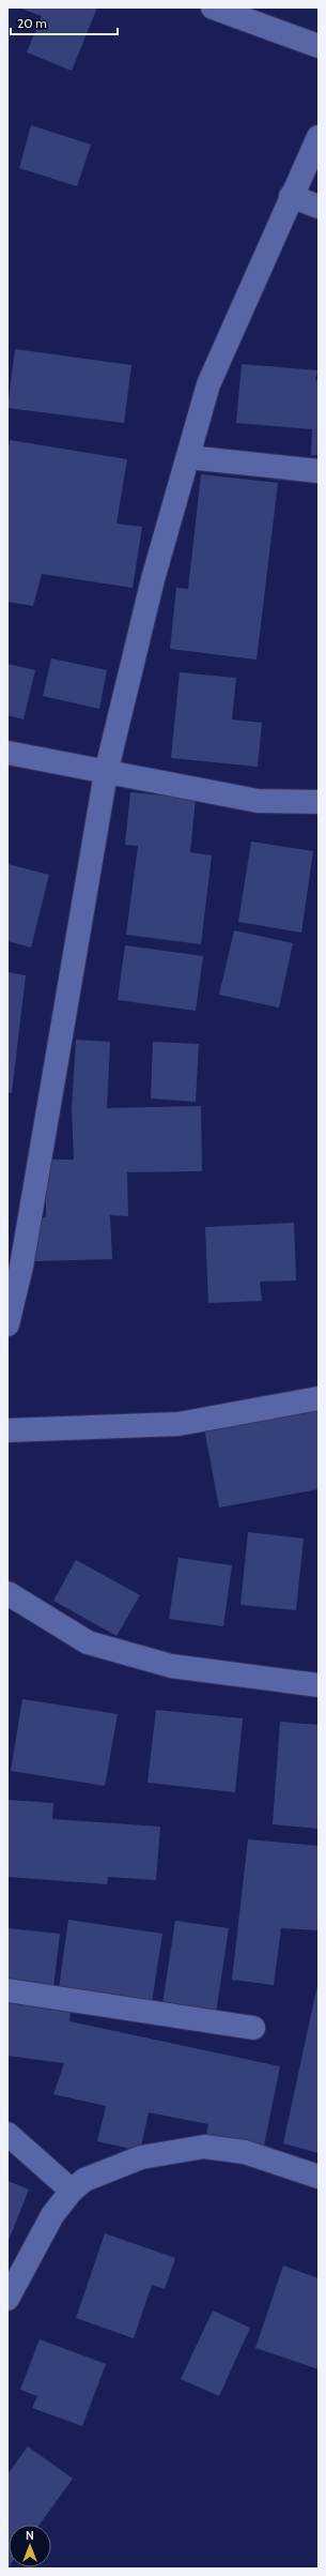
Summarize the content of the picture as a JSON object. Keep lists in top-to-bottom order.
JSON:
{
  "scale_bar": "20 m",
  "north": "top"
}
